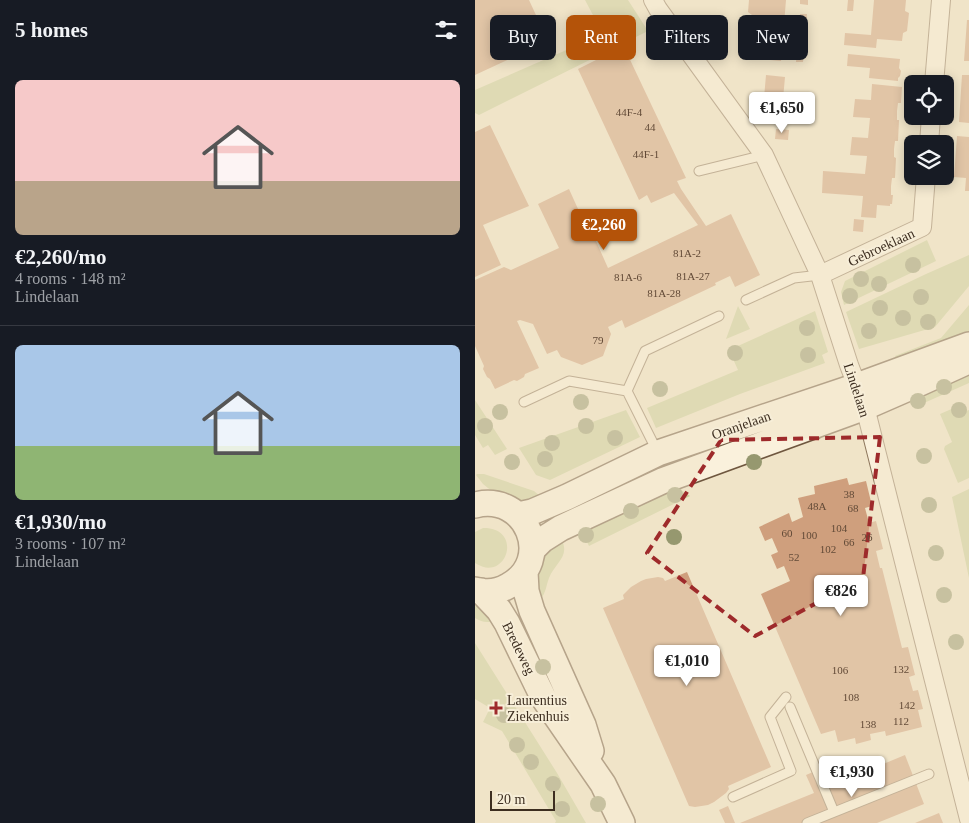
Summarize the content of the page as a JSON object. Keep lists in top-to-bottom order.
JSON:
{
  "streets": {
    "street": [
      "Gebroeklaan",
      "Lindelaan",
      "Oranjelaan",
      "Bredeweg"
    ]
  },
  "crossings": [
    ["Gebroeklaan", "Lindelaan"],
    ["Lindelaan", "Oranjelaan"],
    ["Oranjelaan", "Bredeweg"]
  ],
  "places": {
    "health": ["Laurentius Ziekenhuis"]
  },
  "house_numbers": [
    "44F-4",
    "44",
    "44F-1",
    "81A-2",
    "81A-27",
    "81A-6",
    "81A-28",
    "79",
    "38",
    "48A",
    "68",
    "104",
    "60",
    "100",
    "26",
    "66",
    "102",
    "52",
    "132",
    "106",
    "108",
    "142",
    "112",
    "138"
  ],
  "scale_bar": "20 m",
  "page": {
    "heading": "5 homes",
    "chip": [
      "Buy",
      "Rent",
      "Filters",
      "New"
    ],
    "list": [
      {
        "name": "€2,260/mo",
        "note": "4 rooms · 148 m² · Lindelaan"
      },
      {
        "name": "€1,930/mo",
        "note": "3 rooms · 107 m² · Lindelaan"
      }
    ],
    "price": [
      "€1,650",
      "€2,260",
      "€826",
      "€1,010",
      "€1,930"
    ],
    "scale": "20 m"
  }
}
